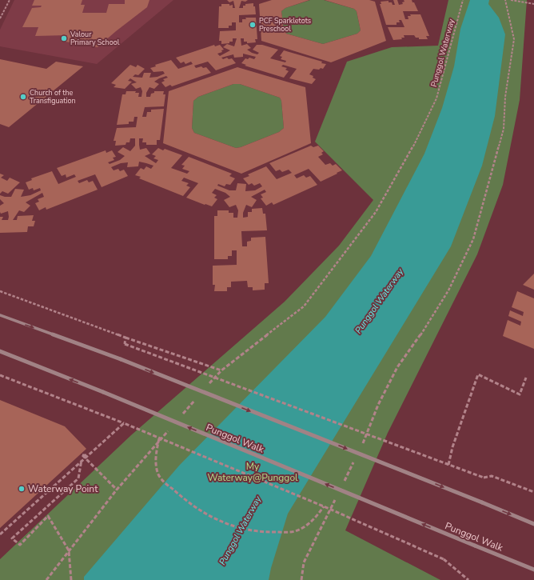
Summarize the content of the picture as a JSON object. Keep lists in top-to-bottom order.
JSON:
{
  "streets": {
    "street": ["Punggol Walk"],
    "path": ["Punggol Waterway"]
  },
  "one_way": ["Punggol Walk"],
  "water": ["Punggol Waterway"],
  "parks": ["My Waterway@Punggol"],
  "places": [
    "PCF Sparkletots Preschool",
    "Valour Primary School",
    "Church of the Transfiguation",
    "Waterway Point"
  ]
}
